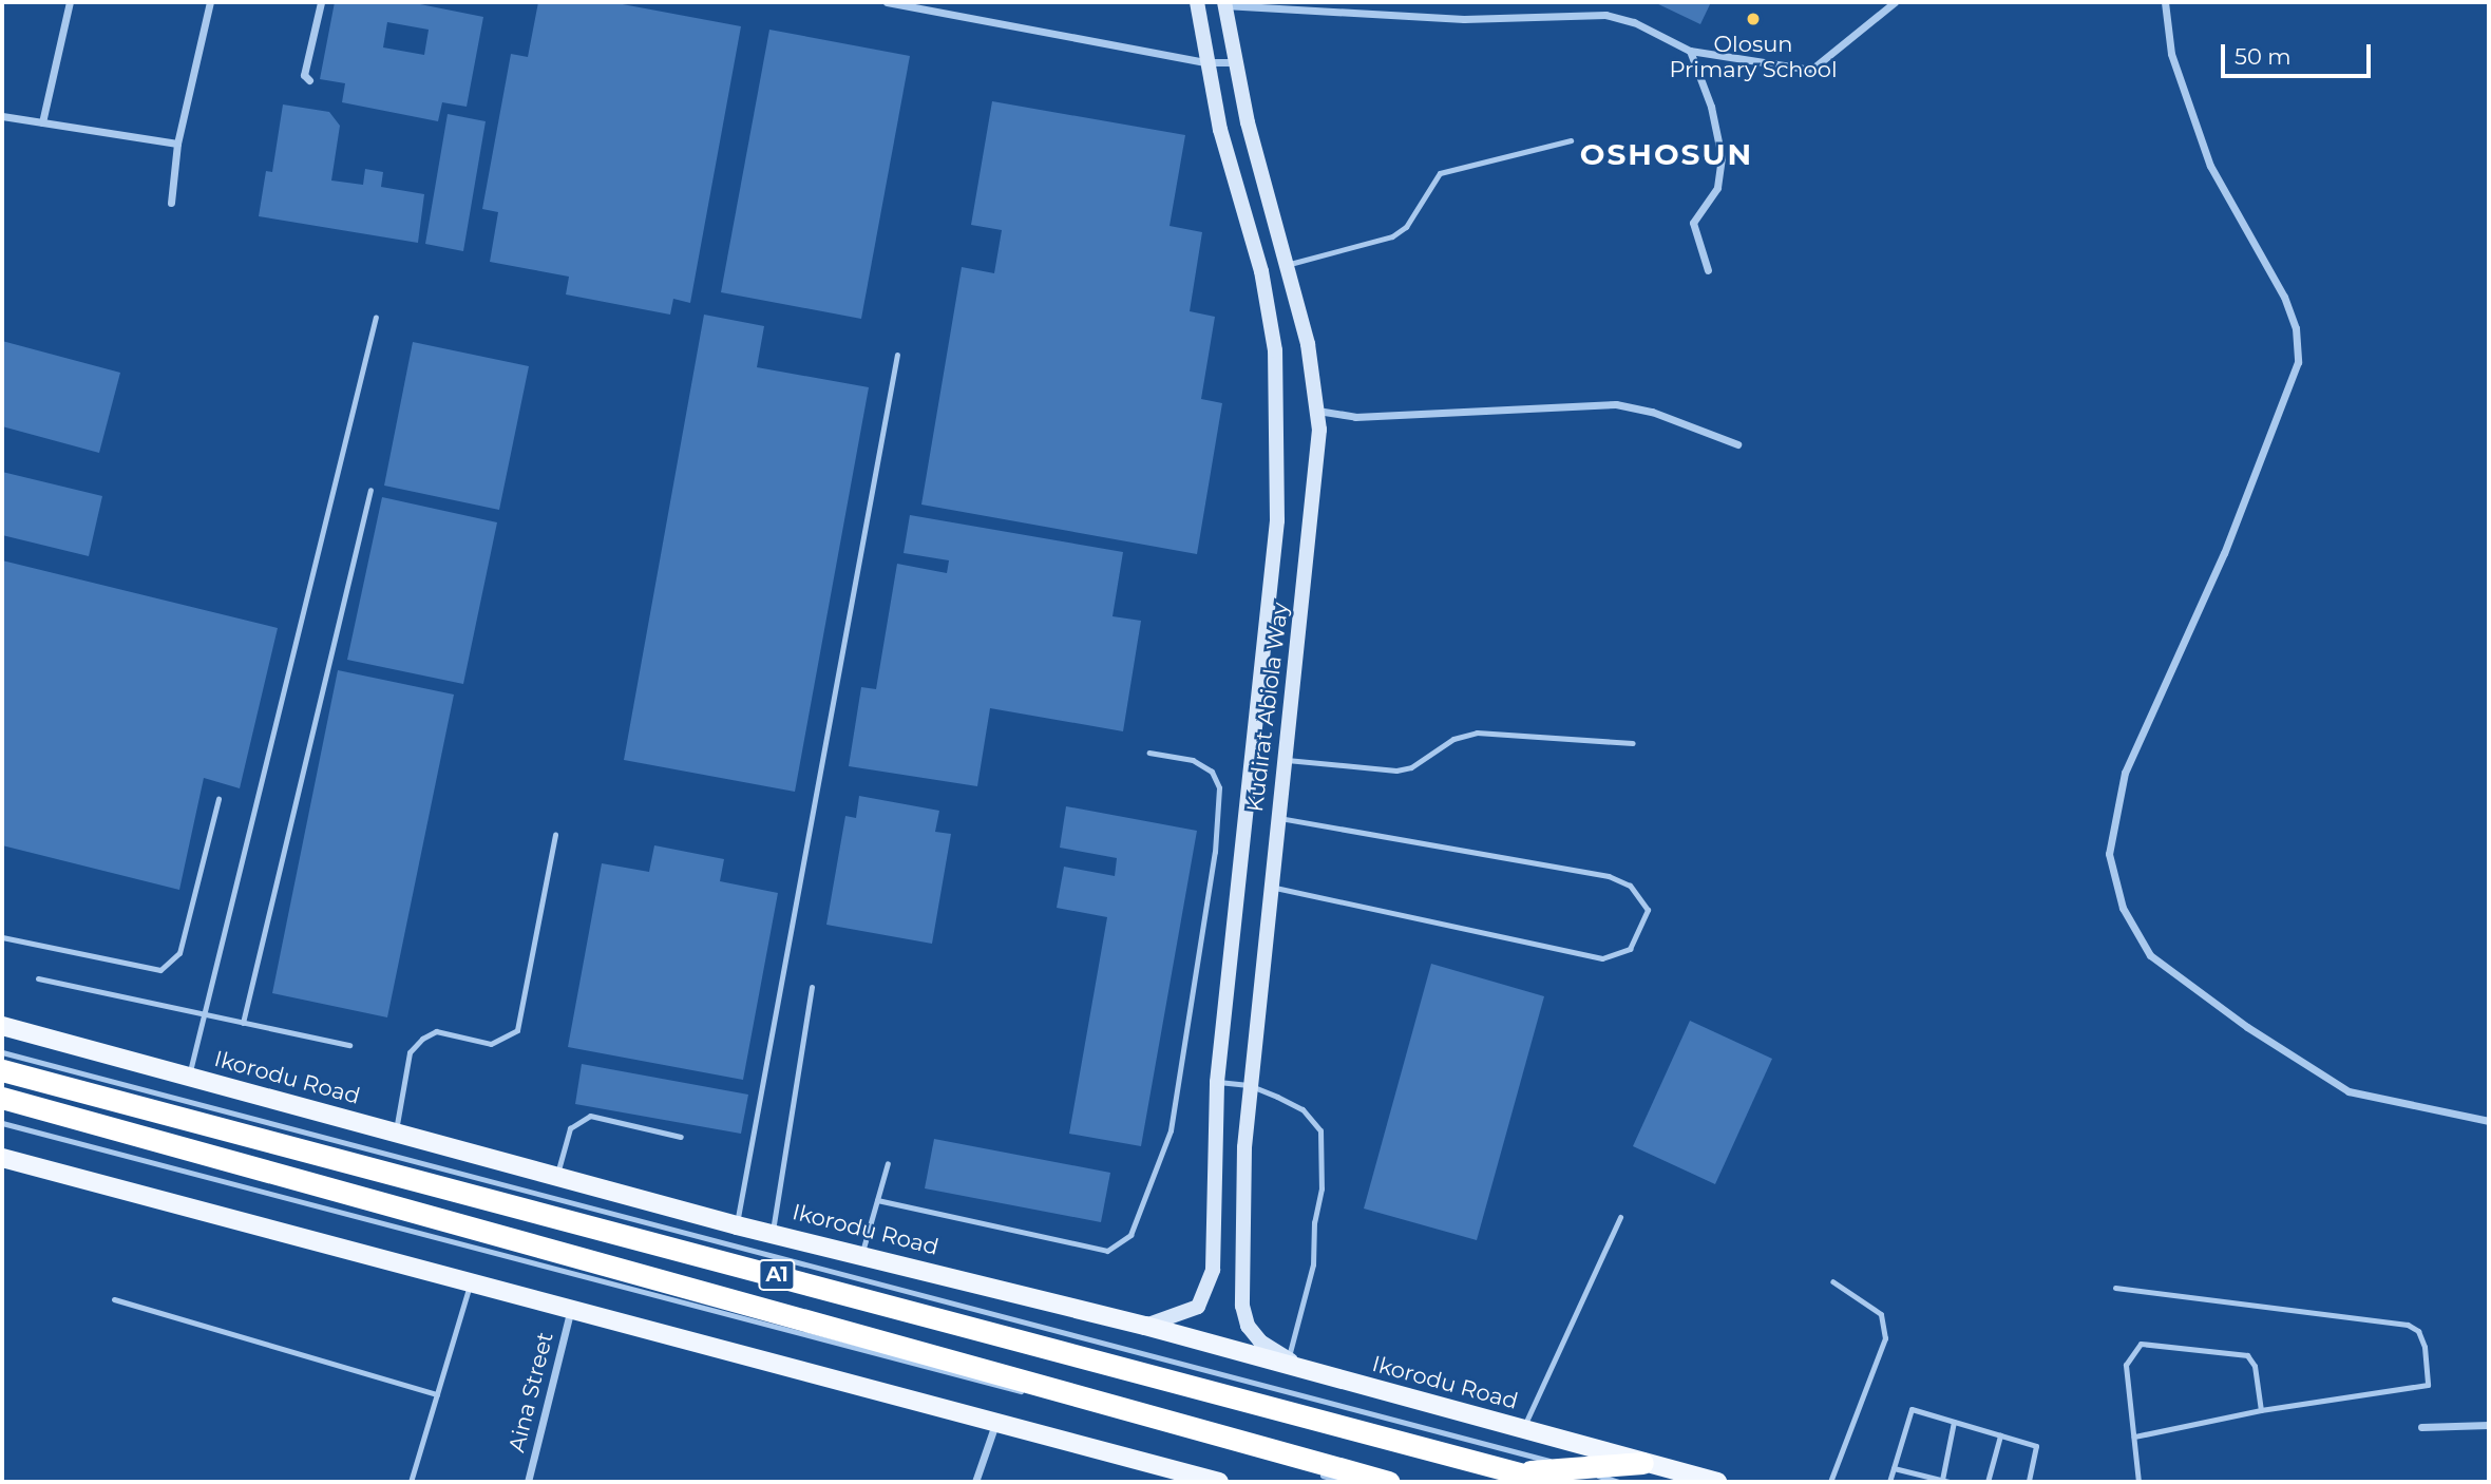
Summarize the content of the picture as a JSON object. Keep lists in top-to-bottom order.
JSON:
{
  "streets": {
    "highway": ["A1"],
    "main road": ["Kudirat Abiola Way", "Ikorodu Road"],
    "street": ["Aina Street"]
  },
  "crossings": [
    ["Kudirat Abiola Way", "Ikorodu Road"]
  ],
  "districts": ["OSHOSUN"],
  "places": ["Olosun Primary School"],
  "scale_bar": "50 m"
}
